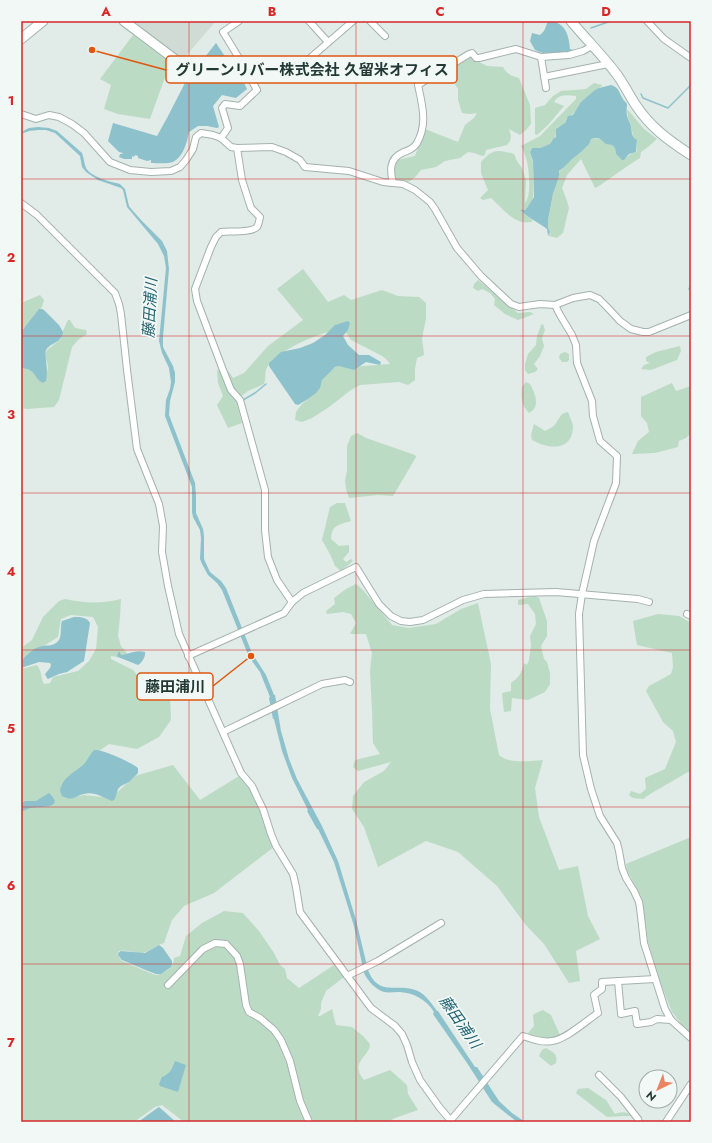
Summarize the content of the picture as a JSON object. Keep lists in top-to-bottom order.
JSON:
{
  "water": ["藤田浦川"],
  "places": ["グリーンリバー株式会社 久留米オフィス", "藤田浦川"],
  "north": "bottom left",
  "grid": {
    "columns": [
      "A",
      "B",
      "C",
      "D"
    ],
    "rows": [
      "1",
      "2",
      "3",
      "4",
      "5",
      "6",
      "7"
    ]
  }
}
